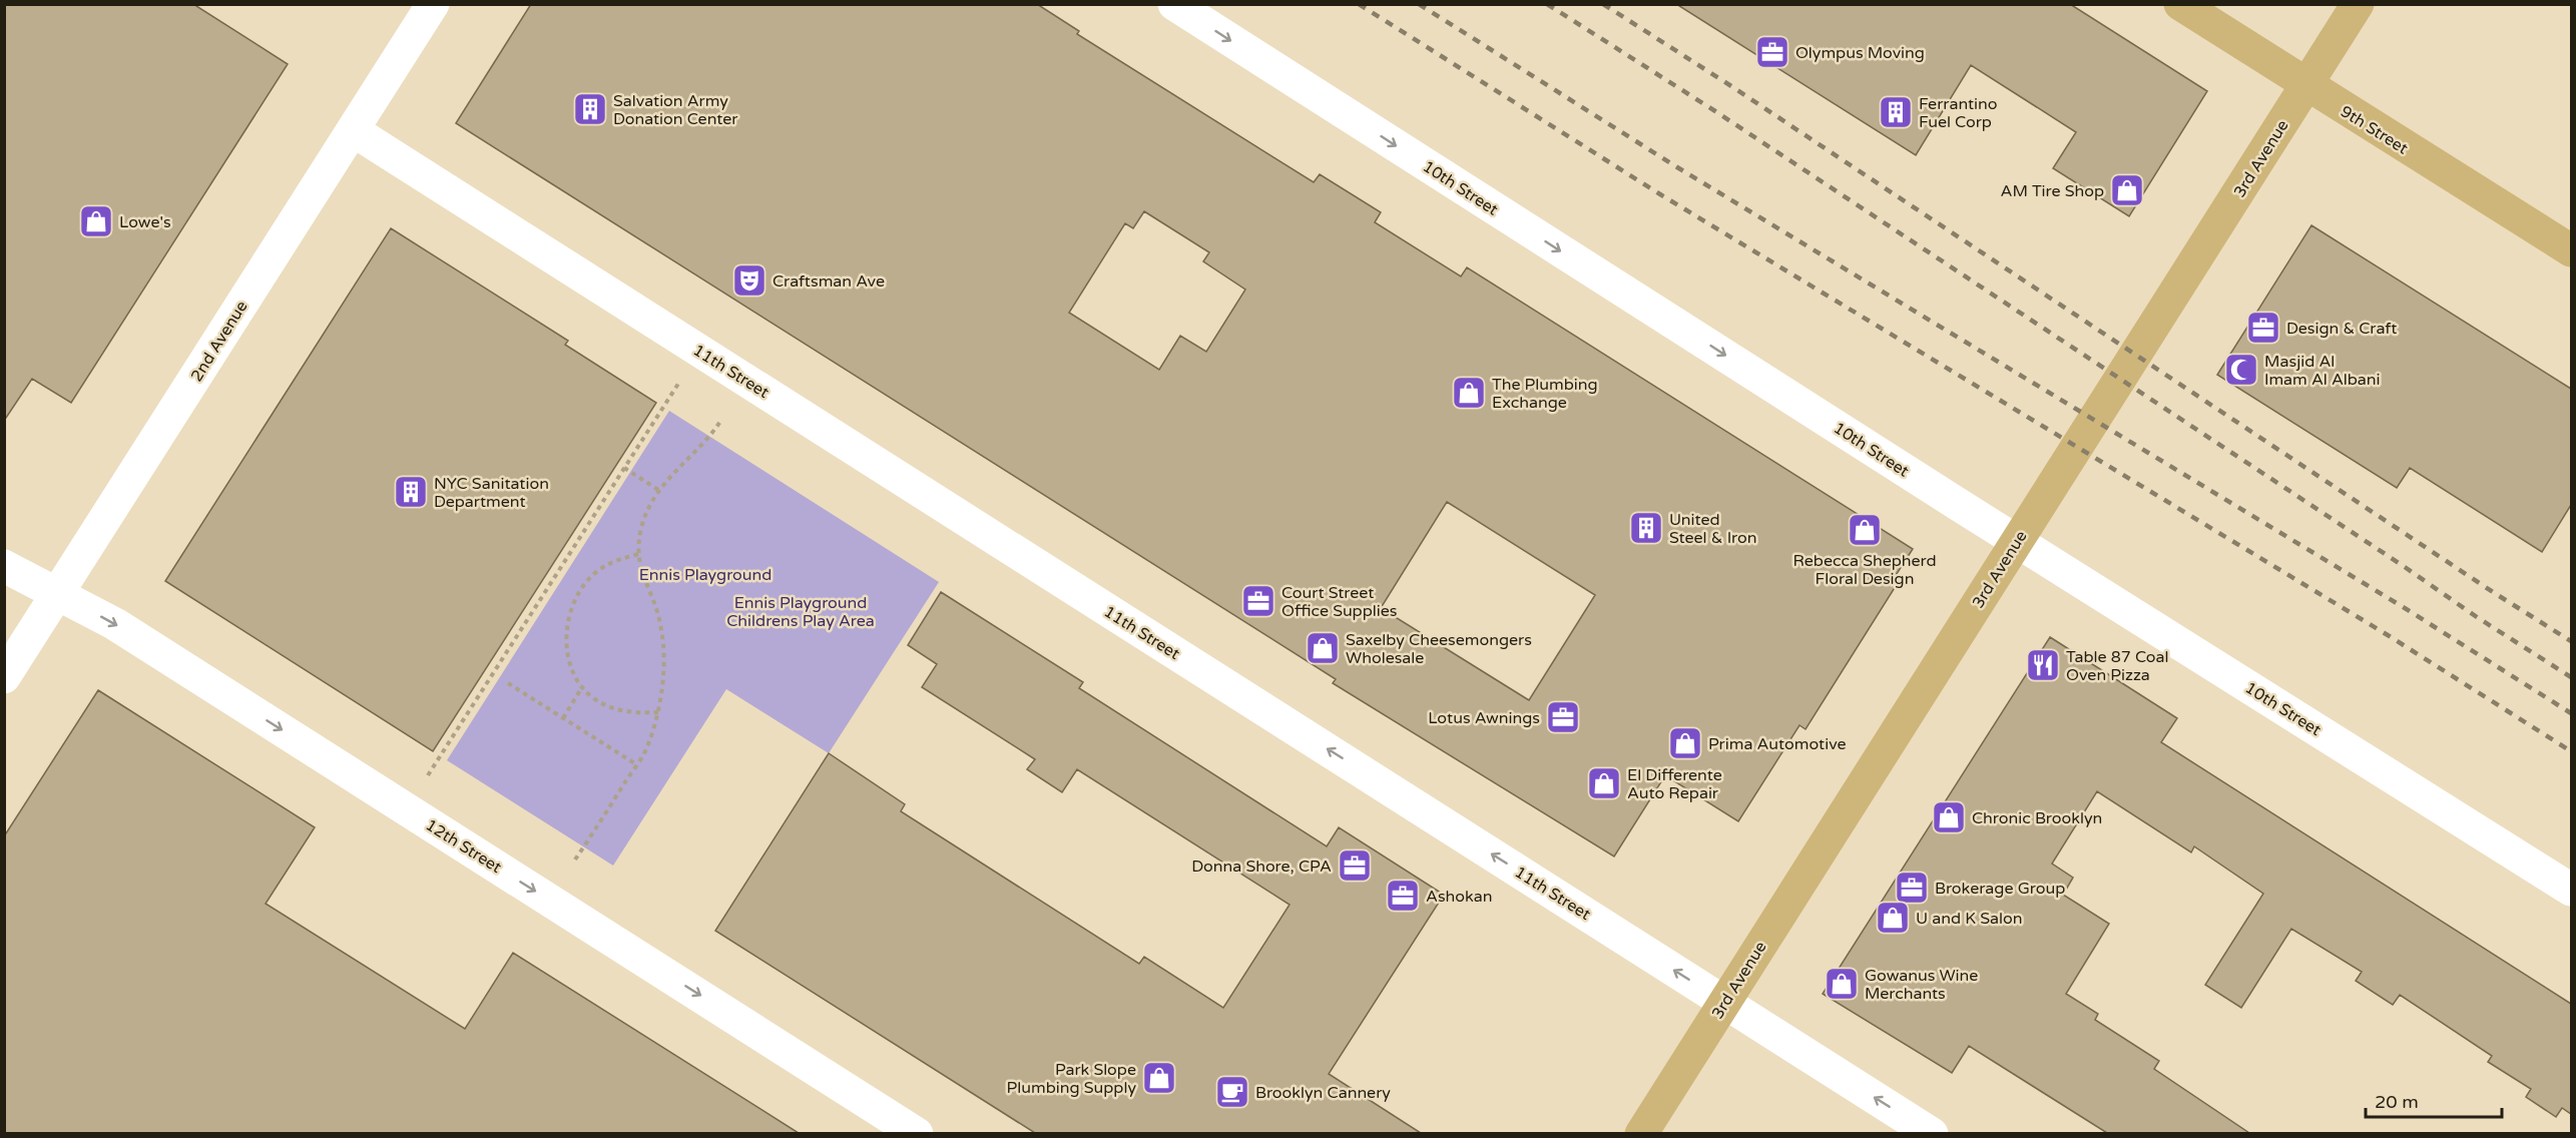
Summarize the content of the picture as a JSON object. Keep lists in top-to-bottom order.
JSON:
{
  "streets": {
    "main road": ["9th Street", "3rd Avenue"],
    "street": [
      "10th Street",
      "2nd Avenue",
      "11th Street",
      "12th Street"
    ]
  },
  "crossings": [
    ["9th Street", "3rd Avenue"],
    ["3rd Avenue", "10th Street"],
    ["3rd Avenue", "11th Street"],
    ["2nd Avenue", "11th Street"],
    ["2nd Avenue", "12th Street"]
  ],
  "one_way": ["10th Street", "11th Street", "12th Street"],
  "parks": ["Ennis Playground", "Ennis Playground Childrens Play Area"],
  "places": {
    "office": [
      "Olympus Moving",
      "Design & Craft",
      "Court Street Office Supplies",
      "Lotus Awnings",
      "Donna Shore, CPA",
      "Brokerage Group",
      "Ashokan"
    ],
    "building": [
      "Salvation Army Donation Center",
      "Ferrantino Fuel Corp",
      "NYC Sanitation Department",
      "United Steel & Iron"
    ],
    "shop": [
      "AM Tire Shop",
      "Lowe's",
      "The Plumbing Exchange",
      "Rebecca Shepherd Floral Design",
      "Saxelby Cheesemongers Wholesale",
      "Prima Automotive",
      "El Differente Auto Repair",
      "Chronic Brooklyn",
      "U and K Salon",
      "Gowanus Wine Merchants",
      "Park Slope Plumbing Supply"
    ],
    "theatre": ["Craftsman Ave"],
    "mosque": ["Masjid Al Imam Al Albani"],
    "restaurant": ["Table 87 Coal Oven Pizza"],
    "cafe": ["Brooklyn Cannery"]
  },
  "scale_bar": "20 m"
}
